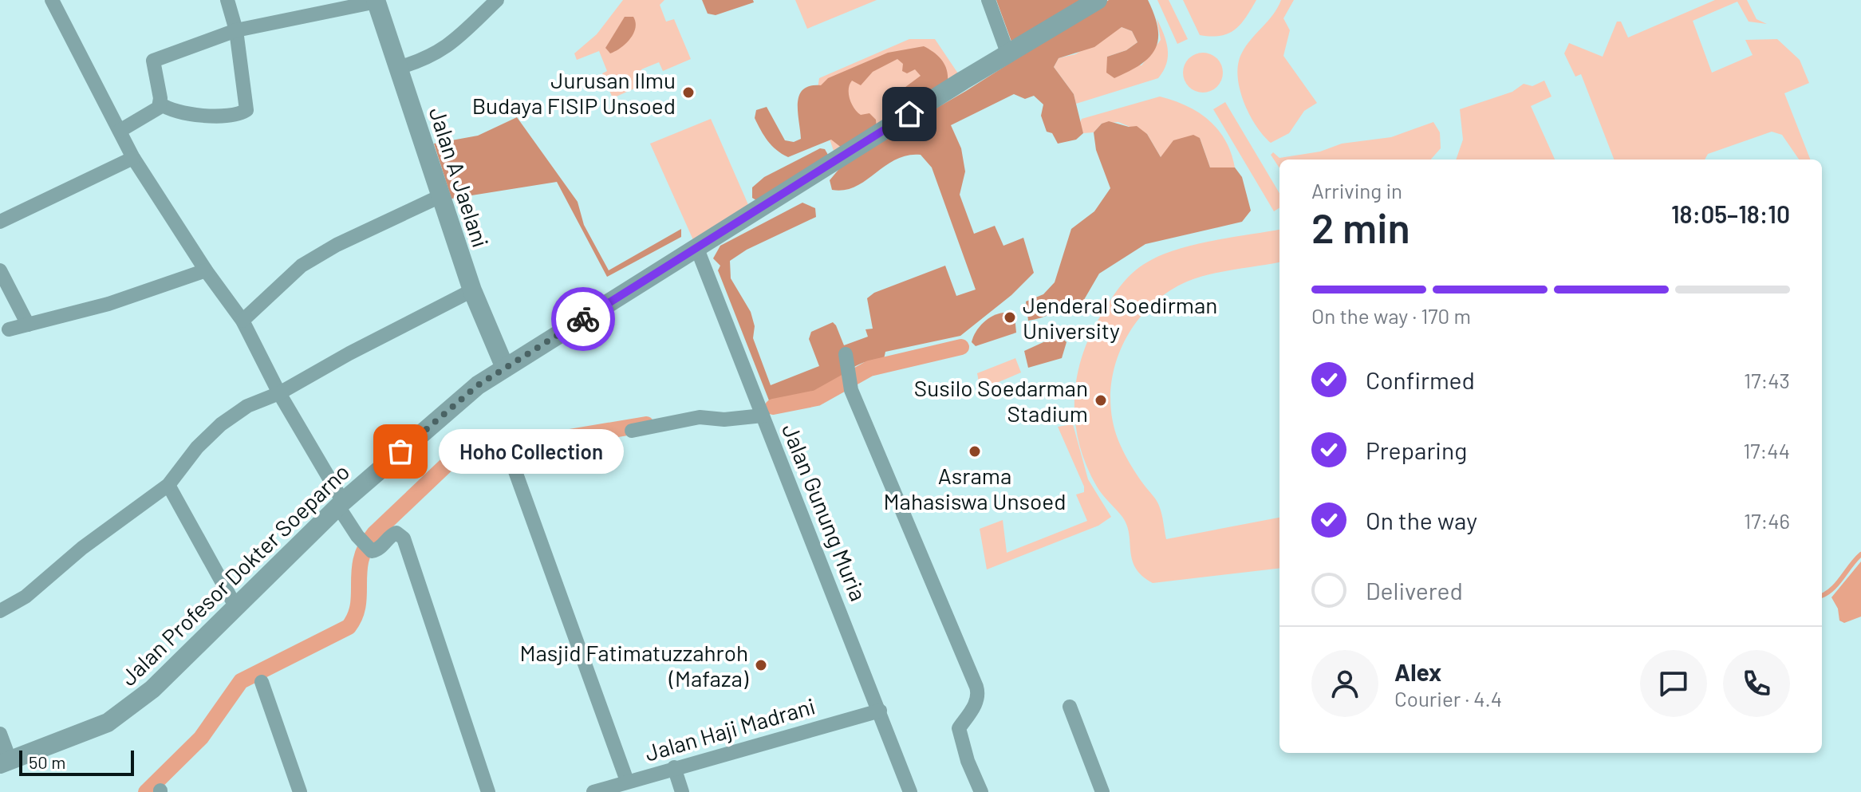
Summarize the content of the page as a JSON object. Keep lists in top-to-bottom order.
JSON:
{
  "streets": {
    "street": [
      "Jalan A Jaelani",
      "Jalan Gunung Muria",
      "Jalan Profesor Dokter Soeparno",
      "Jalan Haji Madrani"
    ]
  },
  "crossings": [
    ["Jalan A Jaelani", "Jalan Profesor Dokter Soeparno"],
    ["Jalan Gunung Muria", "Jalan Profesor Dokter Soeparno"],
    ["Jalan Gunung Muria", "Jalan Haji Madrani"]
  ],
  "places": [
    "Jurusan Ilmu Budaya FISIP Unsoed",
    "Jenderal Soedirman University",
    "Susilo Soedarman Stadium",
    "Hoho Collection",
    "Asrama Mahasiswa Unsoed",
    "Masjid Fatimatuzzahroh (Mafaza)"
  ],
  "scale_bar": "50 m",
  "page": {
    "heading": ["2 min", "Arriving in", "18:05–18:10"],
    "panel": ["Alex", "Courier · 4.4"],
    "bar": "On the way · 170 m",
    "list": [
      ["Confirmed", "17:43"],
      ["Preparing", "17:44"],
      ["On the way", "17:46"],
      "Delivered"
    ],
    "bubble": "Hoho Collection",
    "scale": "50 m"
  }
}
